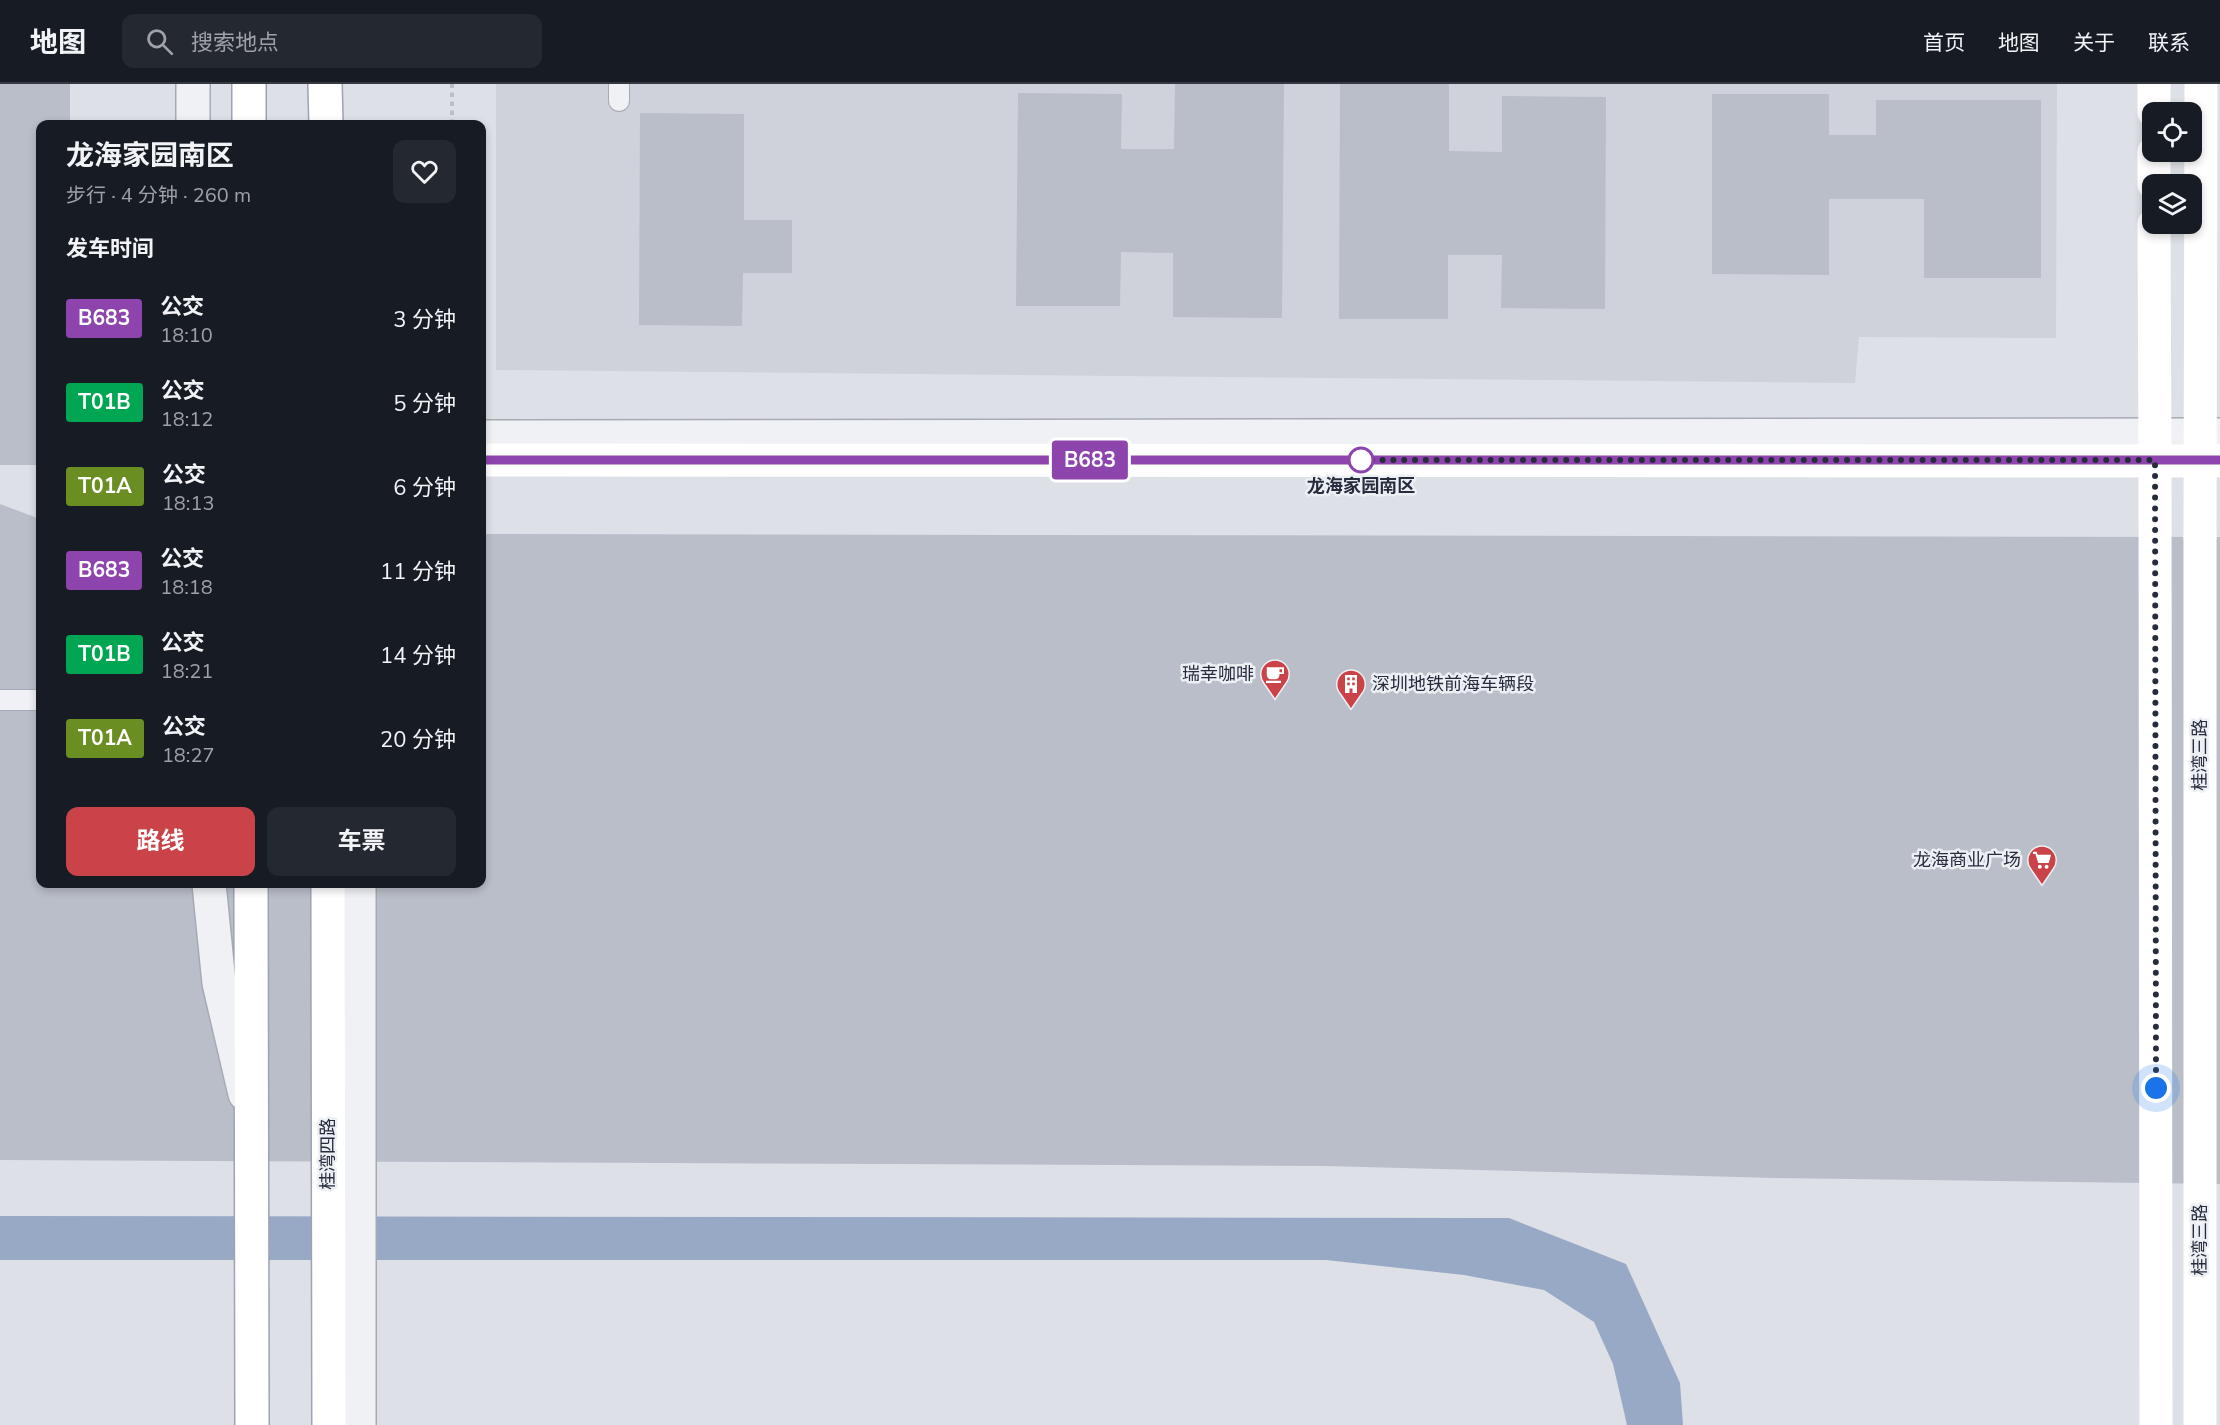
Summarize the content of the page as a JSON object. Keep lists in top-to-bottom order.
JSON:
{
  "streets": {
    "street": ["桂湾三路", "桂湾四路"]
  },
  "places": {
    "other": ["龙海家园南区"],
    "cafe": ["瑞幸咖啡"],
    "building": ["深圳地铁前海车辆段"],
    "supermarket": ["龙海商业广场"]
  },
  "lines": ["bus line B683"],
  "page": {
    "header": "地图",
    "search": "搜索地点",
    "nav": [
      "首页",
      "地图",
      "关于",
      "联系"
    ],
    "on_map": "B683",
    "heading": [
      ["龙海家园南区", "步行 · 4 分钟 · 260 m"],
      "发车时间"
    ],
    "list": [
      {
        "mark": "B683",
        "name": "公交",
        "note": "18:10",
        "value": "3 分钟"
      },
      {
        "mark": "T01B",
        "name": "公交",
        "note": "18:12",
        "value": "5 分钟"
      },
      {
        "mark": "T01A",
        "name": "公交",
        "note": "18:13",
        "value": "6 分钟"
      },
      {
        "mark": "B683",
        "name": "公交",
        "note": "18:18",
        "value": "11 分钟"
      },
      {
        "mark": "T01B",
        "name": "公交",
        "note": "18:21",
        "value": "14 分钟"
      },
      {
        "mark": "T01A",
        "name": "公交",
        "note": "18:27",
        "value": "20 分钟"
      }
    ],
    "buttons": ["路线", "车票"]
  }
}
